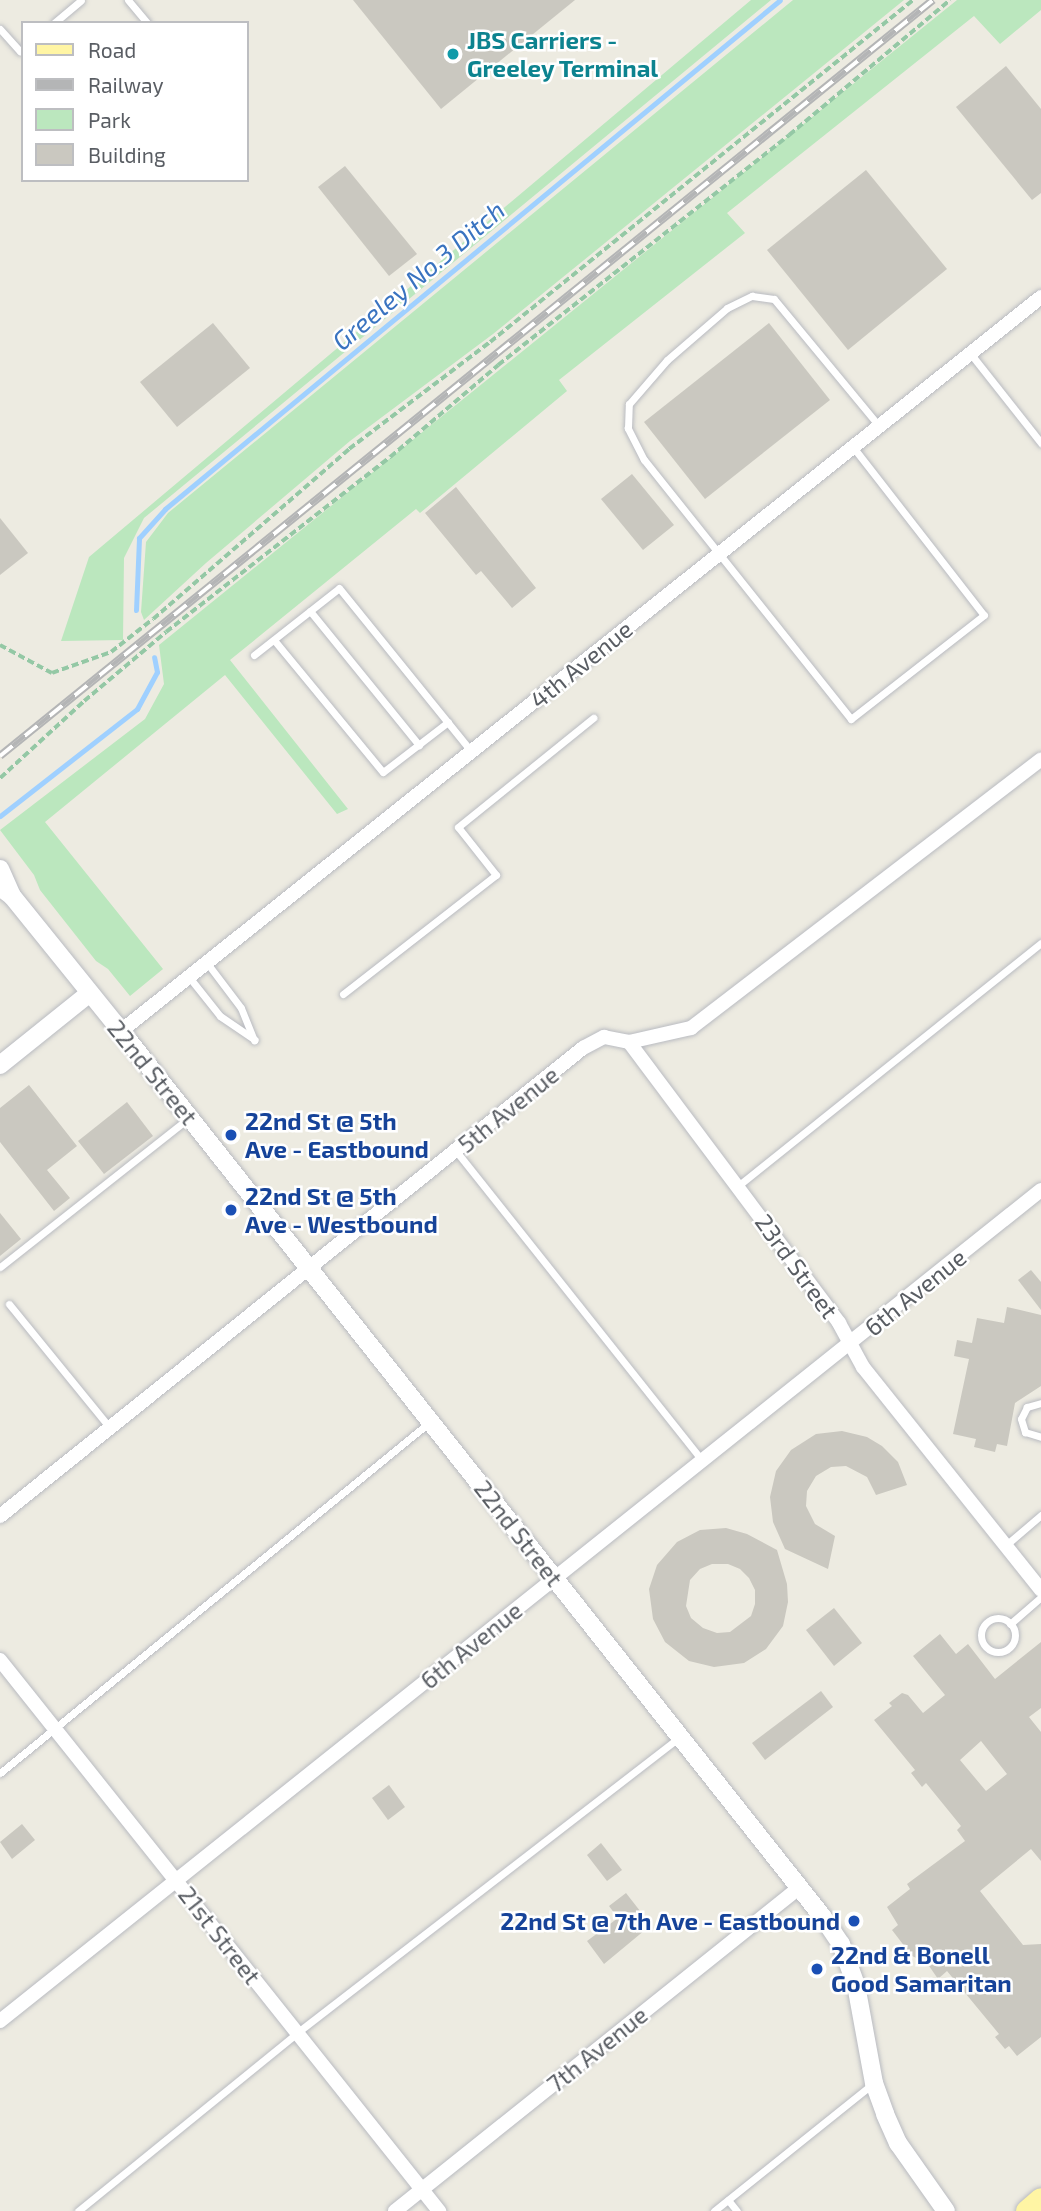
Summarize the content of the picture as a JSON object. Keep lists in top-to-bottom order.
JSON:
{
  "streets": {
    "street": [
      "4th Avenue",
      "22nd Street",
      "5th Avenue",
      "23rd Street",
      "6th Avenue",
      "21st Street",
      "7th Avenue"
    ]
  },
  "crossings": [
    ["4th Avenue", "22nd Street"],
    ["22nd Street", "5th Avenue"],
    ["22nd Street", "6th Avenue"],
    ["22nd Street", "7th Avenue"],
    ["5th Avenue", "23rd Street"],
    ["23rd Street", "6th Avenue"],
    ["6th Avenue", "21st Street"],
    ["21st Street", "7th Avenue"]
  ],
  "water": ["Greeley No.3 Ditch"],
  "places": [
    "JBS Carriers - Greeley Terminal",
    "22nd St @ 5th Ave - Eastbound",
    "22nd St @ 5th Ave - Westbound",
    "22nd St @ 7th Ave - Eastbound",
    "22nd & Bonell Good Samaritan"
  ],
  "legend": [
    "Road",
    "Railway",
    "Park",
    "Building"
  ]
}
